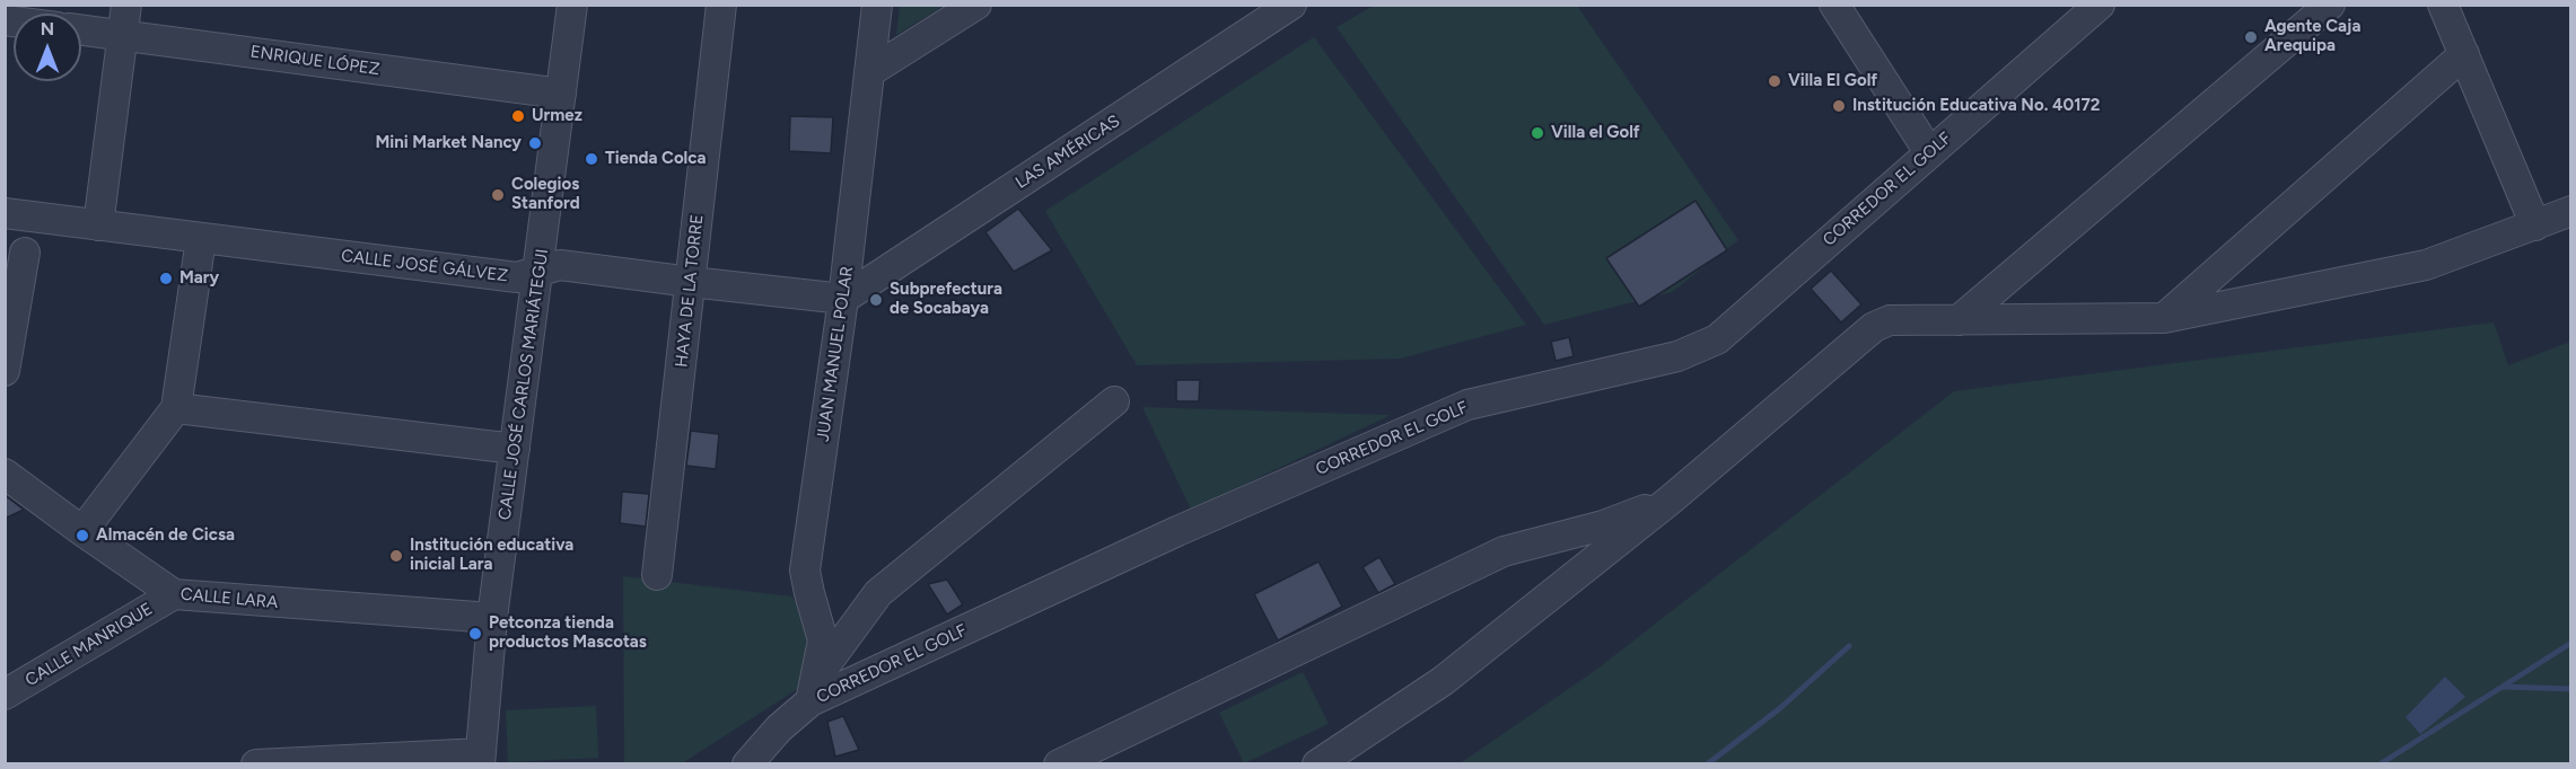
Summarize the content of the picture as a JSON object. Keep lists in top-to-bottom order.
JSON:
{
  "streets": {
    "street": [
      "ENRIQUE LÓPEZ",
      "LAS AMÉRICAS",
      "CORREDOR EL GOLF",
      "CALLE JOSÉ GÁLVEZ",
      "HAYA DE LA TORRE",
      "JUAN MANUEL POLAR",
      "CALLE JOSÉ CARLOS MARIÁTEGUI",
      "CALLE LARA",
      "CALLE MANRIQUE"
    ]
  },
  "crossings": [
    ["ENRIQUE LÓPEZ", "CALLE JOSÉ CARLOS MARIÁTEGUI"],
    ["LAS AMÉRICAS", "CALLE JOSÉ GÁLVEZ"],
    ["LAS AMÉRICAS", "JUAN MANUEL POLAR"],
    ["CORREDOR EL GOLF", "JUAN MANUEL POLAR"],
    ["CALLE JOSÉ GÁLVEZ", "HAYA DE LA TORRE"],
    ["CALLE JOSÉ GÁLVEZ", "JUAN MANUEL POLAR"],
    ["CALLE JOSÉ GÁLVEZ", "CALLE JOSÉ CARLOS MARIÁTEGUI"],
    ["CALLE JOSÉ CARLOS MARIÁTEGUI", "CALLE LARA"],
    ["CALLE LARA", "CALLE MANRIQUE"]
  ],
  "places": [
    "Agente Caja Arequipa",
    "Villa El Golf",
    "Institución Educativa No. 40172",
    "Urmez",
    "Villa el Golf",
    "Mini Market Nancy",
    "Tienda Colca",
    "Colegios Stanford",
    "Mary",
    "Subprefectura de Socabaya",
    "Almacén de Cicsa",
    "Institución educativa inicial Lara",
    "Petconza tienda productos Mascotas"
  ],
  "north": "top"
}
